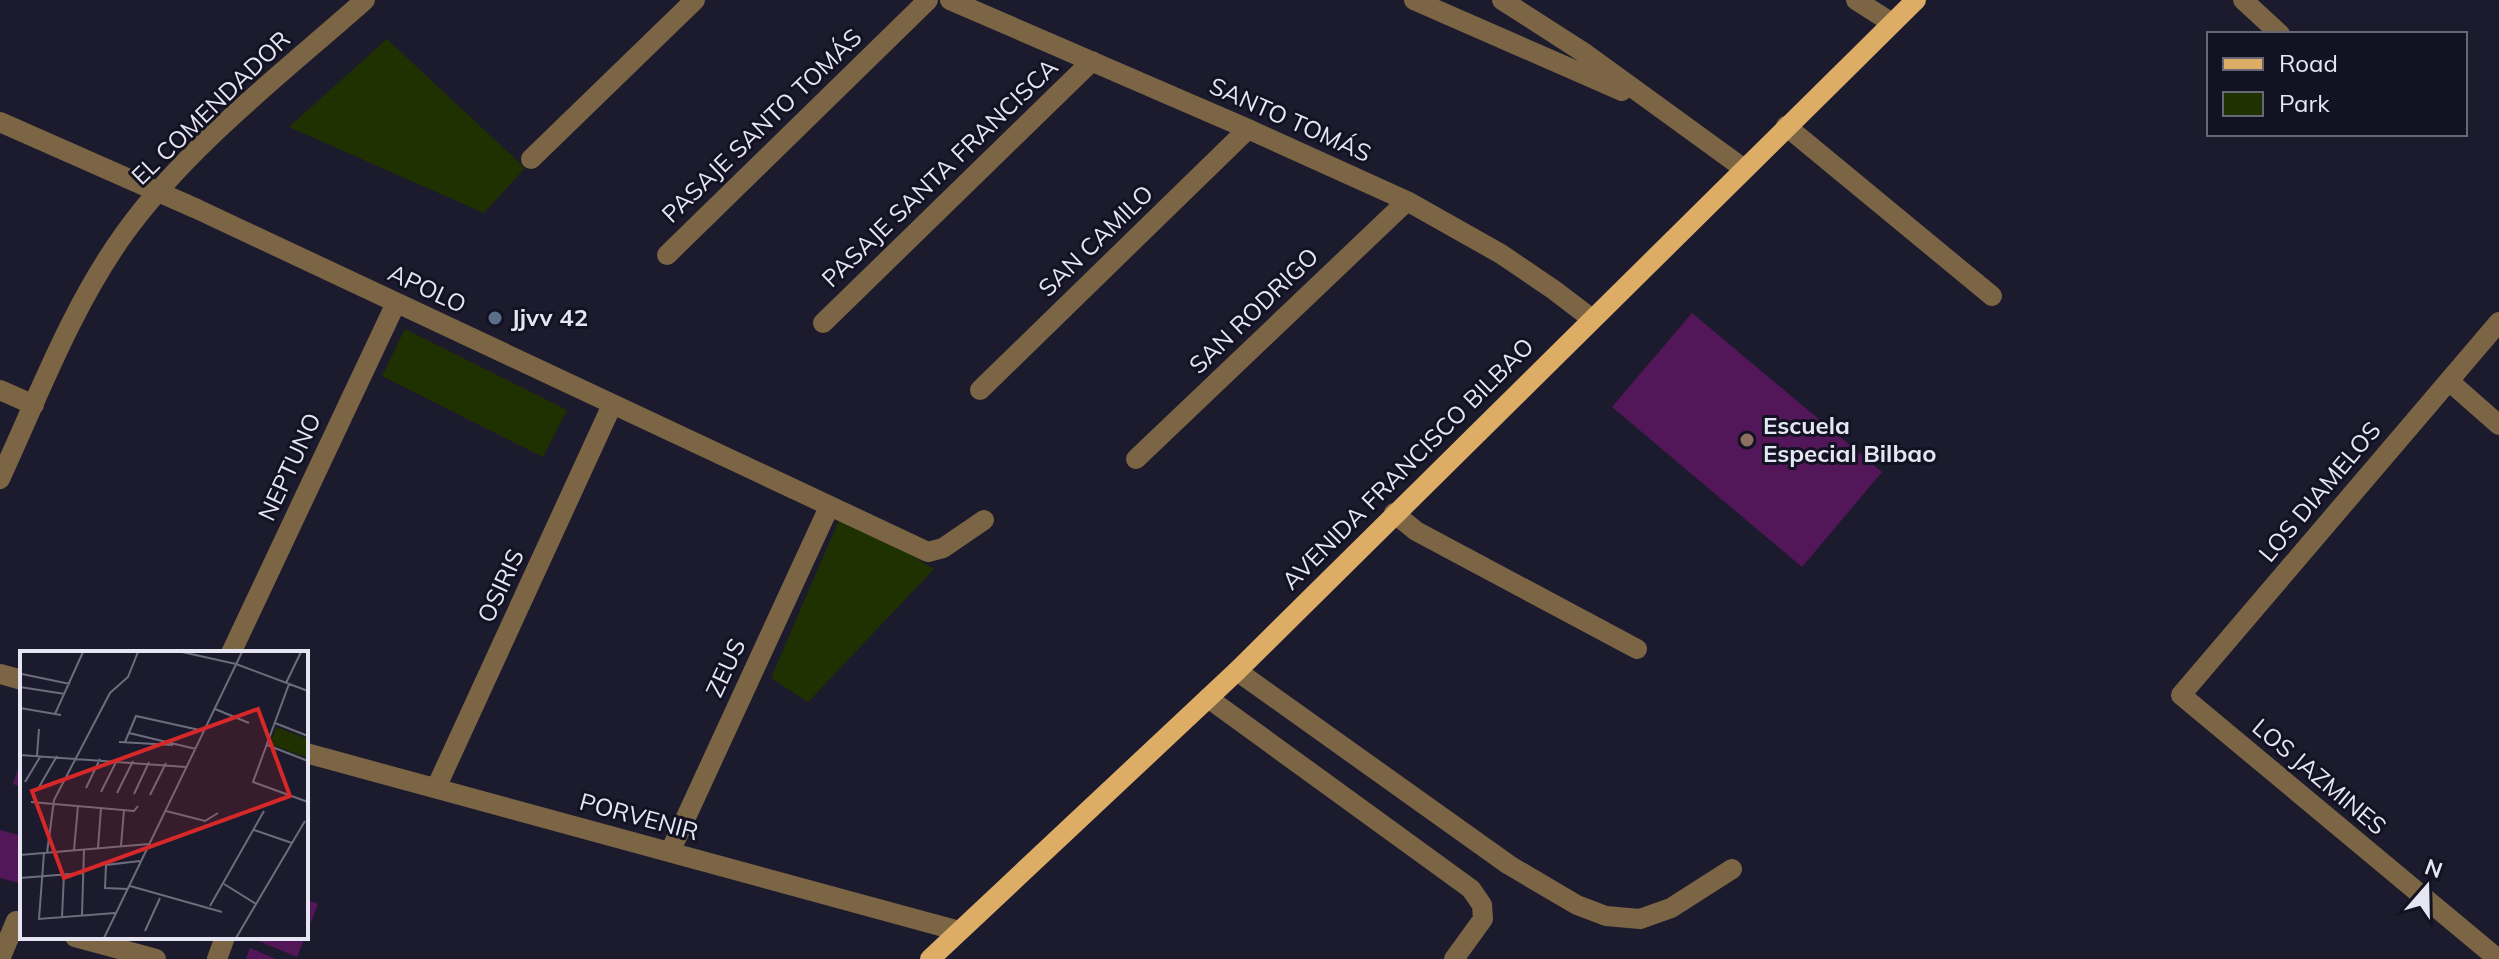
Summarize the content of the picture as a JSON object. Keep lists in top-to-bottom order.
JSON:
{
  "streets": {
    "main road": ["AVENIDA FRANCISCO BILBAO"],
    "street": [
      "EL COMENDADOR",
      "SANTO TOMÁS",
      "PASAJE SANTO TOMÁS",
      "PASAJE SANTA FRANCISCA",
      "SAN CAMILO",
      "APOLO",
      "SAN RODRIGO",
      "NEPTUNO",
      "LOS DIAMELOS",
      "OSIRIS",
      "ZEUS",
      "LOS JAZMINES",
      "PORVENIR"
    ]
  },
  "crossings": [
    ["EL COMENDADOR", "APOLO"],
    ["SANTO TOMÁS", "PASAJE SANTA FRANCISCA"],
    ["SANTO TOMÁS", "SAN CAMILO"],
    ["SANTO TOMÁS", "SAN RODRIGO"],
    ["SANTO TOMÁS", "AVENIDA FRANCISCO BILBAO"],
    ["APOLO", "NEPTUNO"],
    ["APOLO", "OSIRIS"],
    ["APOLO", "ZEUS"],
    ["AVENIDA FRANCISCO BILBAO", "PORVENIR"],
    ["LOS DIAMELOS", "LOS JAZMINES"],
    ["OSIRIS", "PORVENIR"],
    ["ZEUS", "PORVENIR"]
  ],
  "places": ["Jjvv 42", "Escuela Especial Bilbao"],
  "legend": ["Road", "Park"],
  "north": "top"
}
